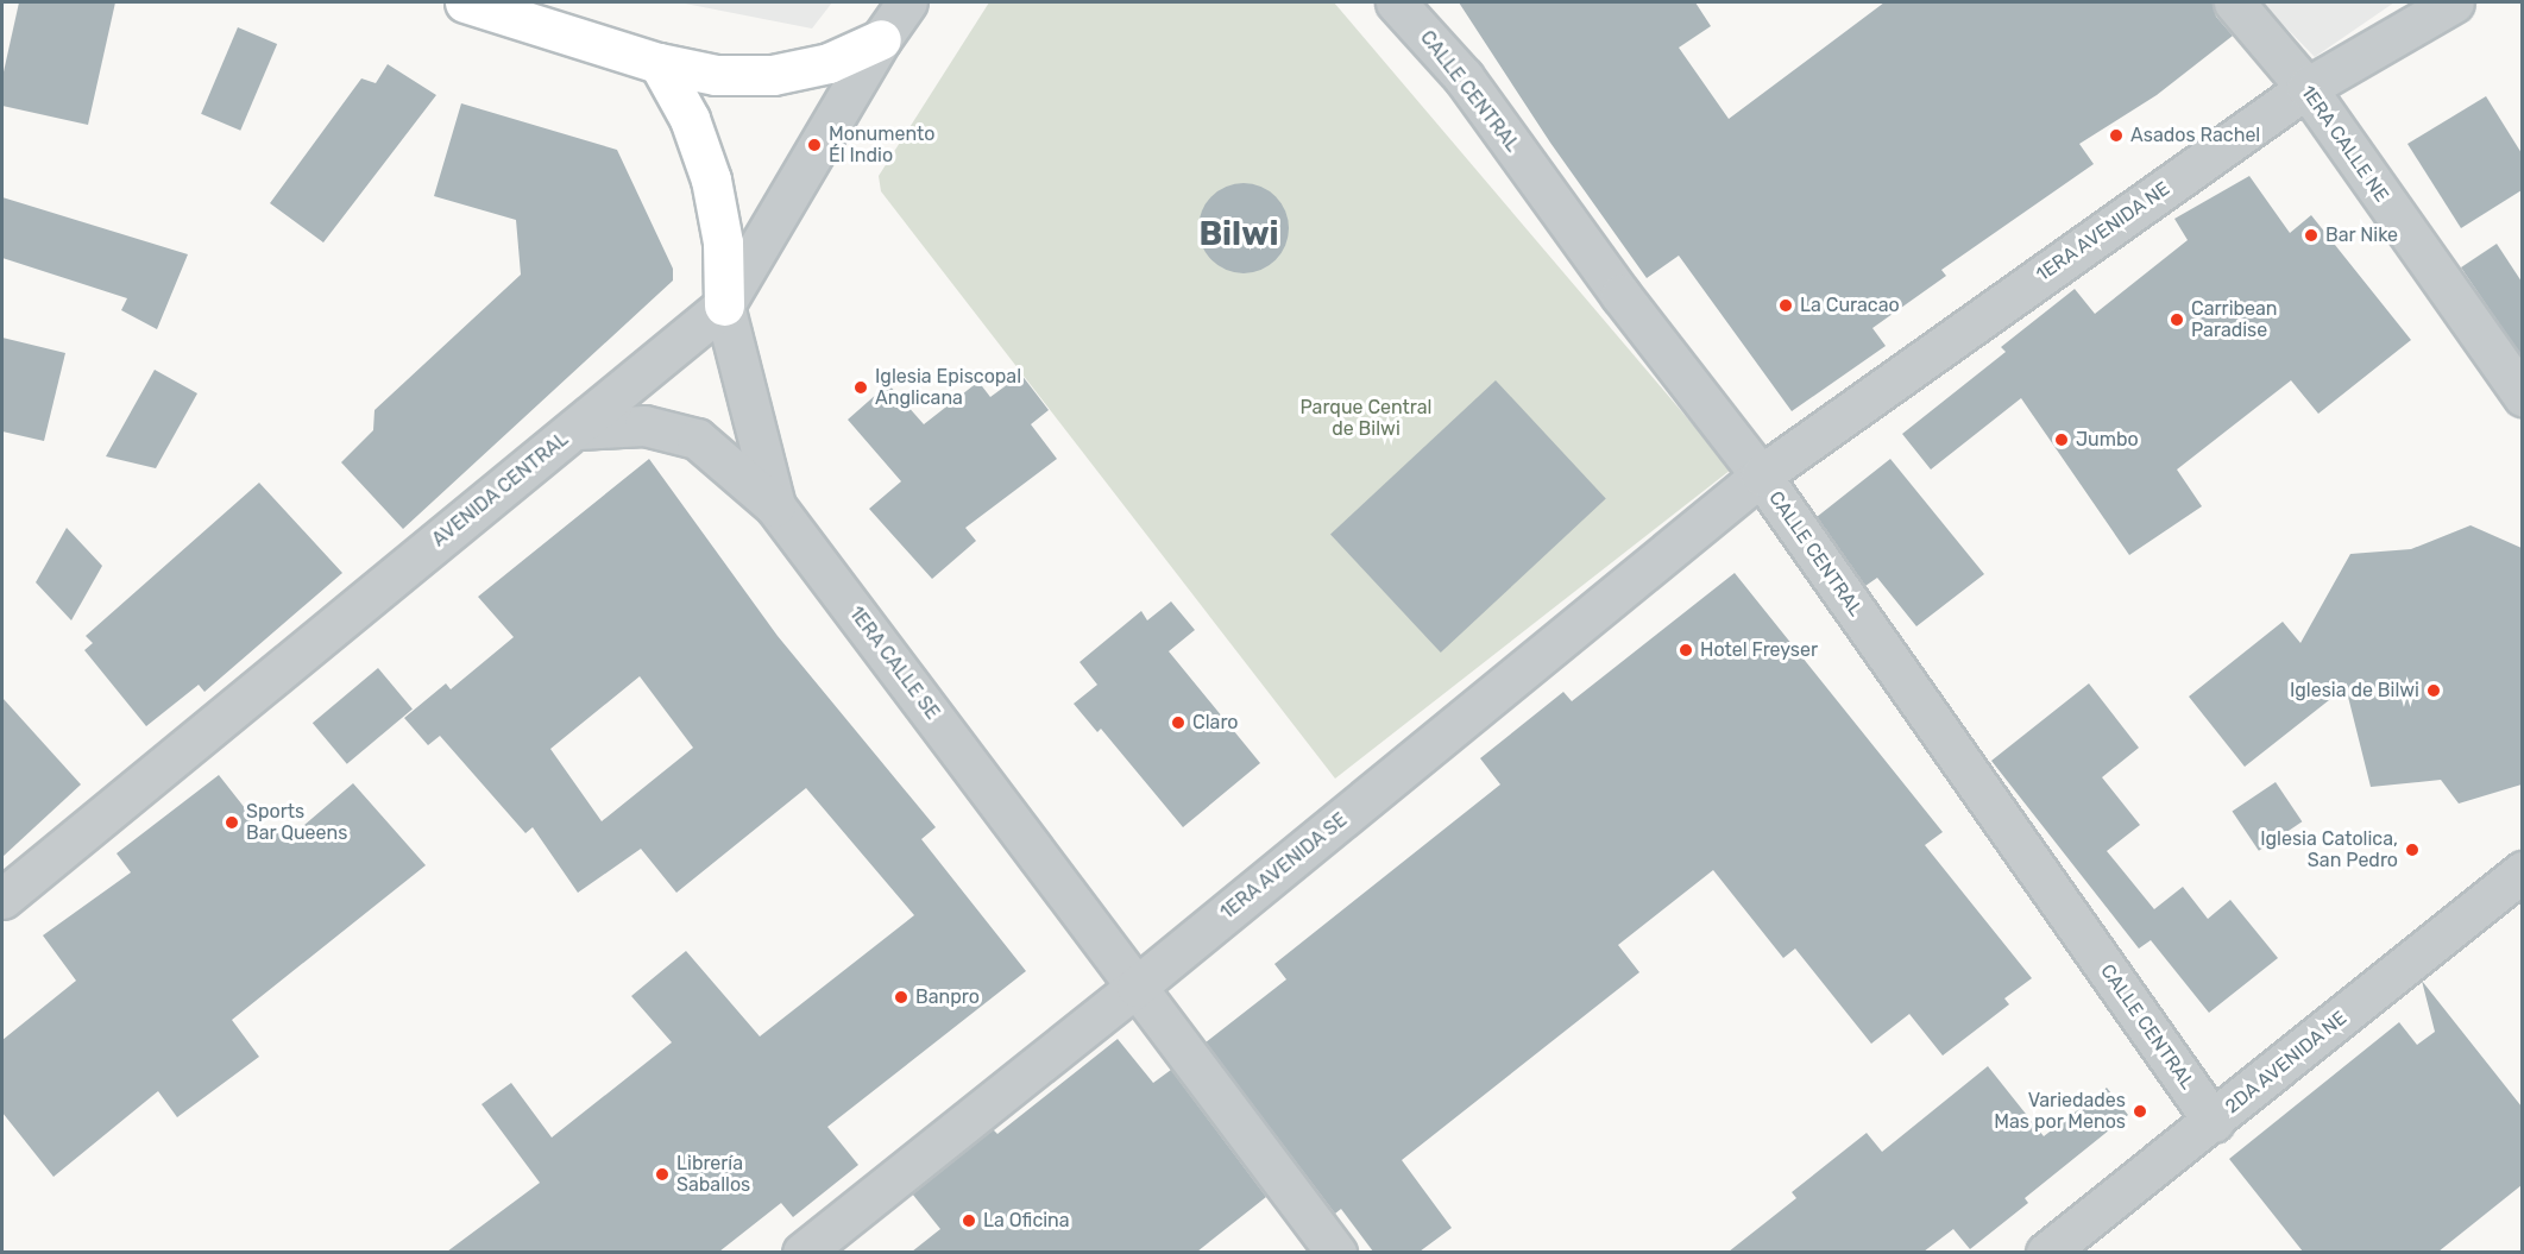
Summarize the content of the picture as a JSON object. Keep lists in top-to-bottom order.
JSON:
{
  "streets": {
    "street": [
      "CALLE CENTRAL",
      "1ERA CALLE NE",
      "1ERA AVENIDA NE",
      "AVENIDA CENTRAL",
      "1ERA CALLE SE",
      "1ERA AVENIDA SE",
      "2DA AVENIDA NE"
    ]
  },
  "crossings": [
    ["CALLE CENTRAL", "1ERA AVENIDA NE"],
    ["CALLE CENTRAL", "1ERA AVENIDA SE"],
    ["CALLE CENTRAL", "2DA AVENIDA NE"],
    ["1ERA CALLE NE", "1ERA AVENIDA NE"],
    ["1ERA AVENIDA NE", "1ERA AVENIDA SE"],
    ["AVENIDA CENTRAL", "1ERA CALLE SE"],
    ["1ERA CALLE SE", "1ERA AVENIDA SE"]
  ],
  "districts": ["Bilwi"],
  "parks": ["Parque Central de Bilwi"],
  "places": [
    "Asados Rachel",
    "Monumento Él Indio",
    "Bar Nike",
    "La Curacao",
    "Carribean Paradise",
    "Iglesia Episcopal Anglicana",
    "Jumbo",
    "Hotel Freyser",
    "Iglesia de Bilwi",
    "Claro",
    "Sports Bar Queens",
    "Iglesia Catolica, San Pedro",
    "Banpro",
    "Variedades Mas por Menos",
    "Librería Saballos",
    "La Oficina"
  ]
}
